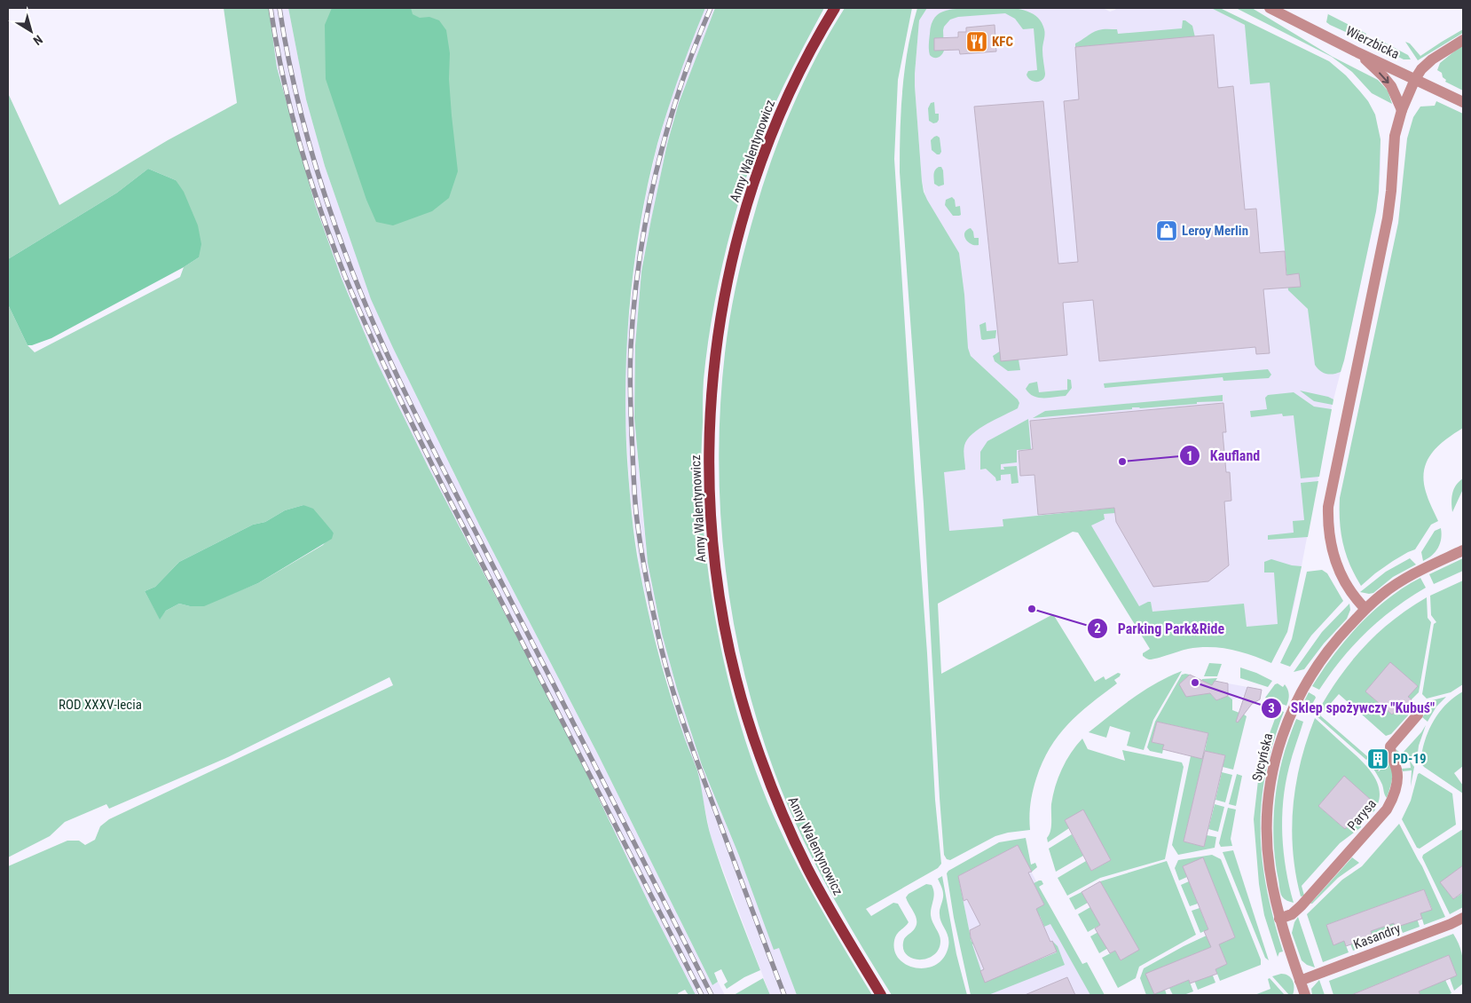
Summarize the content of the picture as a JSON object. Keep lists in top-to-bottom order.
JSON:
{
  "streets": {
    "main road": ["Anny Walentynowicz"],
    "street": [
      "Wierzbicka",
      "Sycyńska",
      "Parysa",
      "Kasandry"
    ]
  },
  "crossings": [
    ["Sycyńska", "Parysa"],
    ["Sycyńska", "Kasandry"]
  ],
  "parks": ["ROD XXXV-lecia"],
  "places": {
    "restaurant": ["KFC"],
    "shop": ["Leroy Merlin"],
    "other": ["Kaufland", "Parking Park&Ride", "Sklep spożywczy \"Kubuś\""],
    "building": ["PD-19"]
  },
  "north": "bottom right"
}
